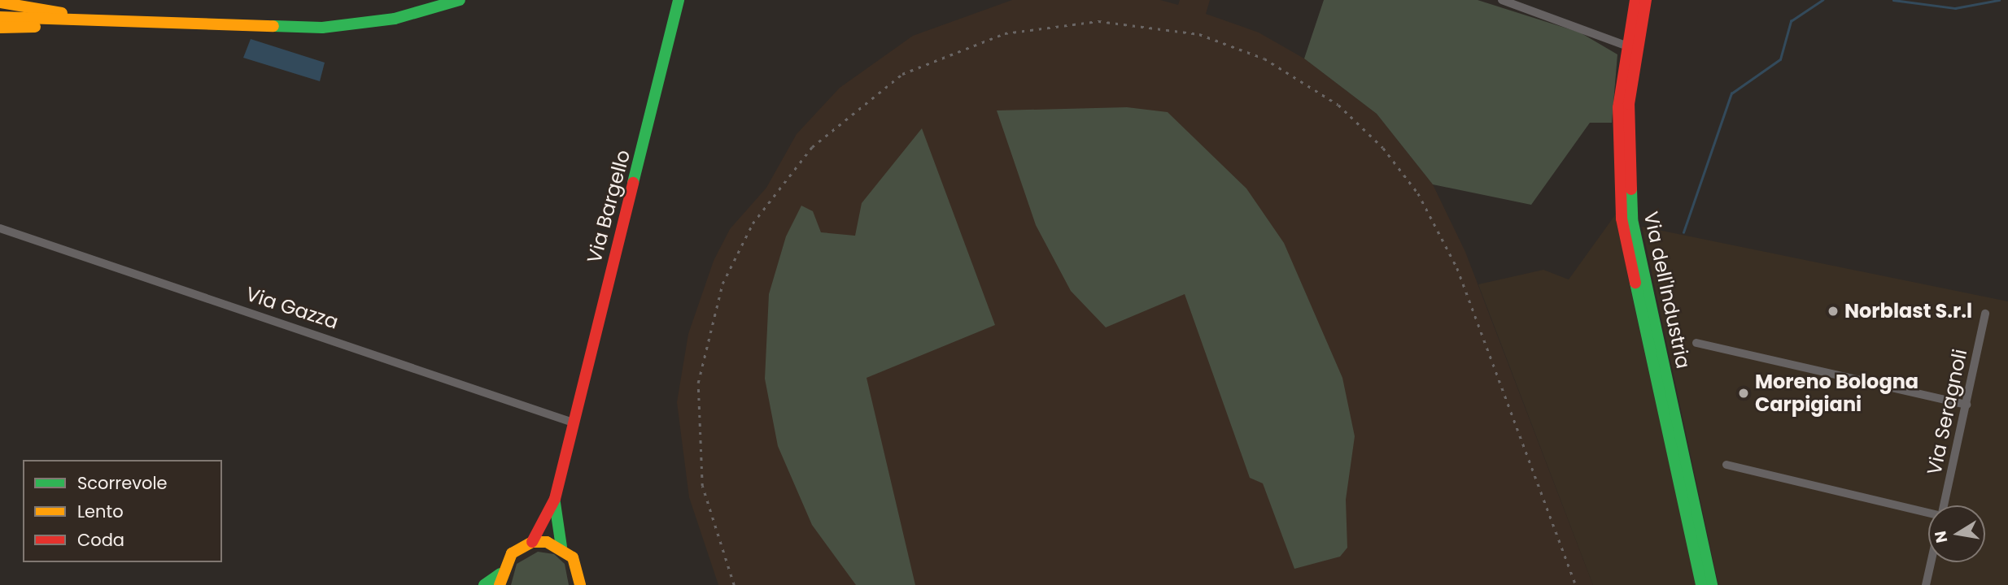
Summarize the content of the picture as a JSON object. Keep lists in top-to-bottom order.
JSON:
{
  "streets": {
    "main road": ["Via Bargello", "Via dell'Industria"],
    "street": ["Via Gazza", "Via Seragnoli"]
  },
  "crossings": [
    ["Via Bargello", "Via Gazza"]
  ],
  "places": ["Norblast S.r.l", "Moreno Bologna Carpigiani"],
  "legend": ["Scorrevole", "Lento", "Coda"],
  "north": "left"
}
